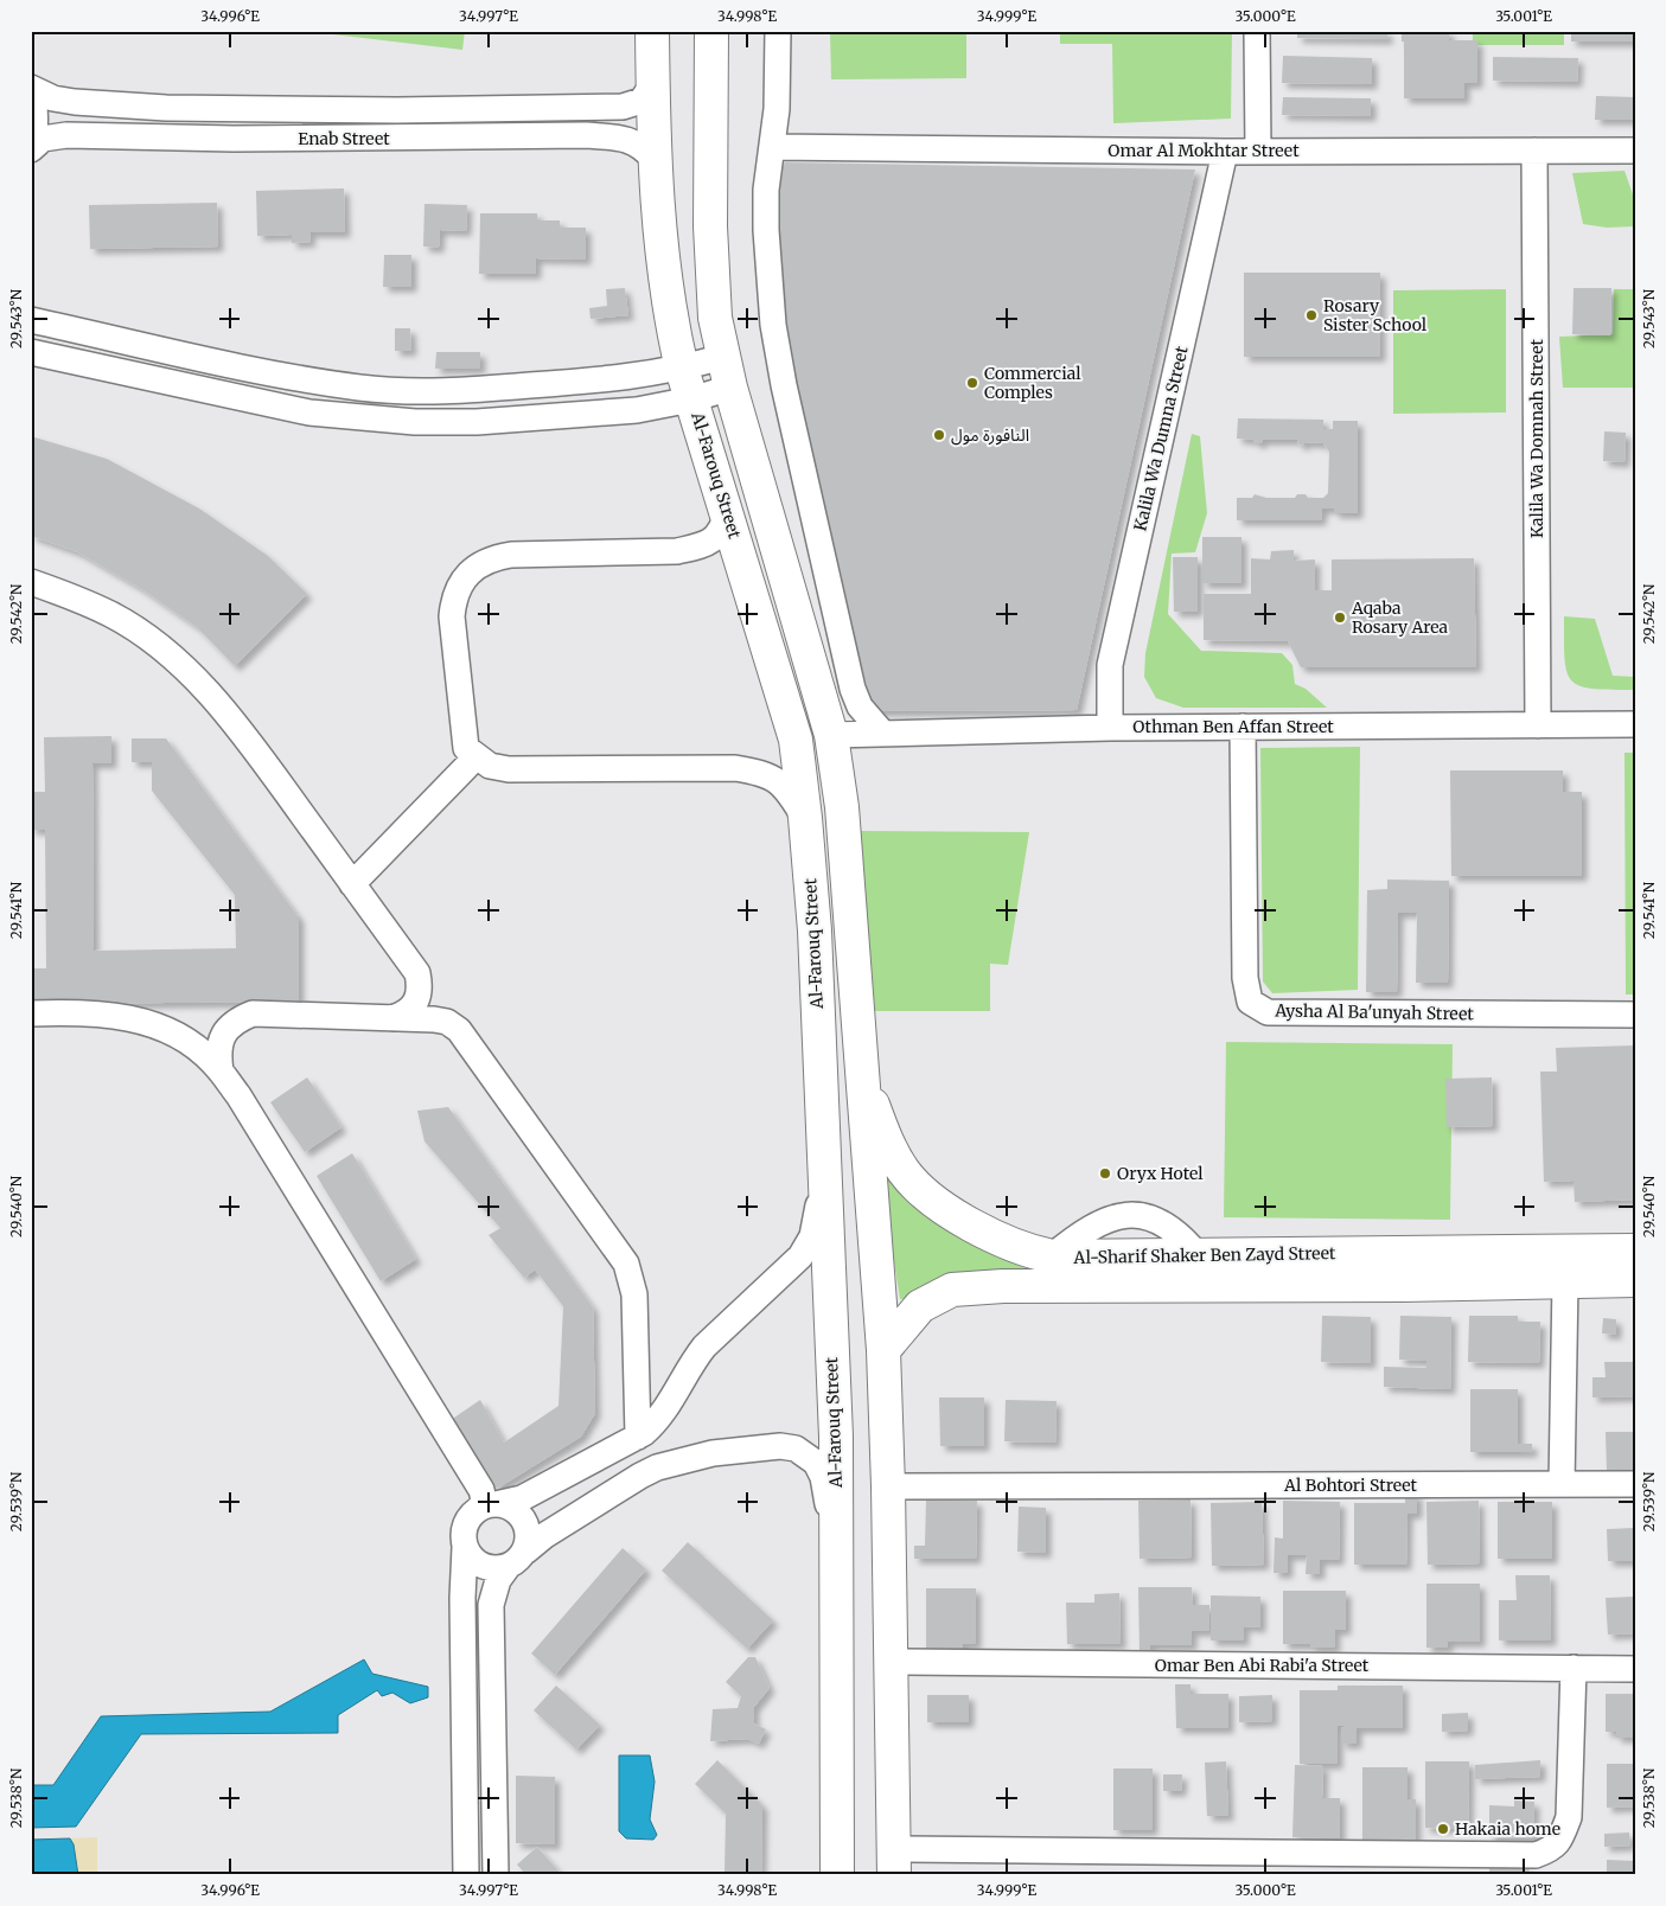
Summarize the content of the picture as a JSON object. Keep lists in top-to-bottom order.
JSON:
{
  "streets": {
    "main road": ["Al-Farouq Street", "Al-Sharif Shaker Ben Zayd Street"],
    "street": [
      "Enab Street",
      "Omar Al Mokhtar Street",
      "Kalila Wa Dumna Street",
      "Kalila Wa Domnah Street",
      "Othman Ben Affan Street",
      "Aysha Al Ba'unyah Street",
      "Al Bohtori Street",
      "Omar Ben Abi Rabi'a Street"
    ]
  },
  "crossings": [
    ["Enab Street", "Al-Farouq Street"],
    ["Omar Al Mokhtar Street", "Kalila Wa Dumna Street"],
    ["Omar Al Mokhtar Street", "Kalila Wa Domnah Street"],
    ["Kalila Wa Dumna Street", "Othman Ben Affan Street"],
    ["Kalila Wa Domnah Street", "Othman Ben Affan Street"],
    ["Othman Ben Affan Street", "Aysha Al Ba'unyah Street"]
  ],
  "places": [
    "Rosary Sister School",
    "Commercial Comples",
    "النافورة مول",
    "Aqaba Rosary Area",
    "Oryx Hotel",
    "Hakaia home"
  ],
  "coordinates": [
    "34.996°E",
    "34.997°E",
    "34.998°E",
    "34.999°E",
    "35.000°E",
    "35.001°E",
    "29.543°N",
    "29.542°N",
    "29.541°N",
    "29.540°N",
    "29.539°N",
    "29.538°N"
  ]
}
